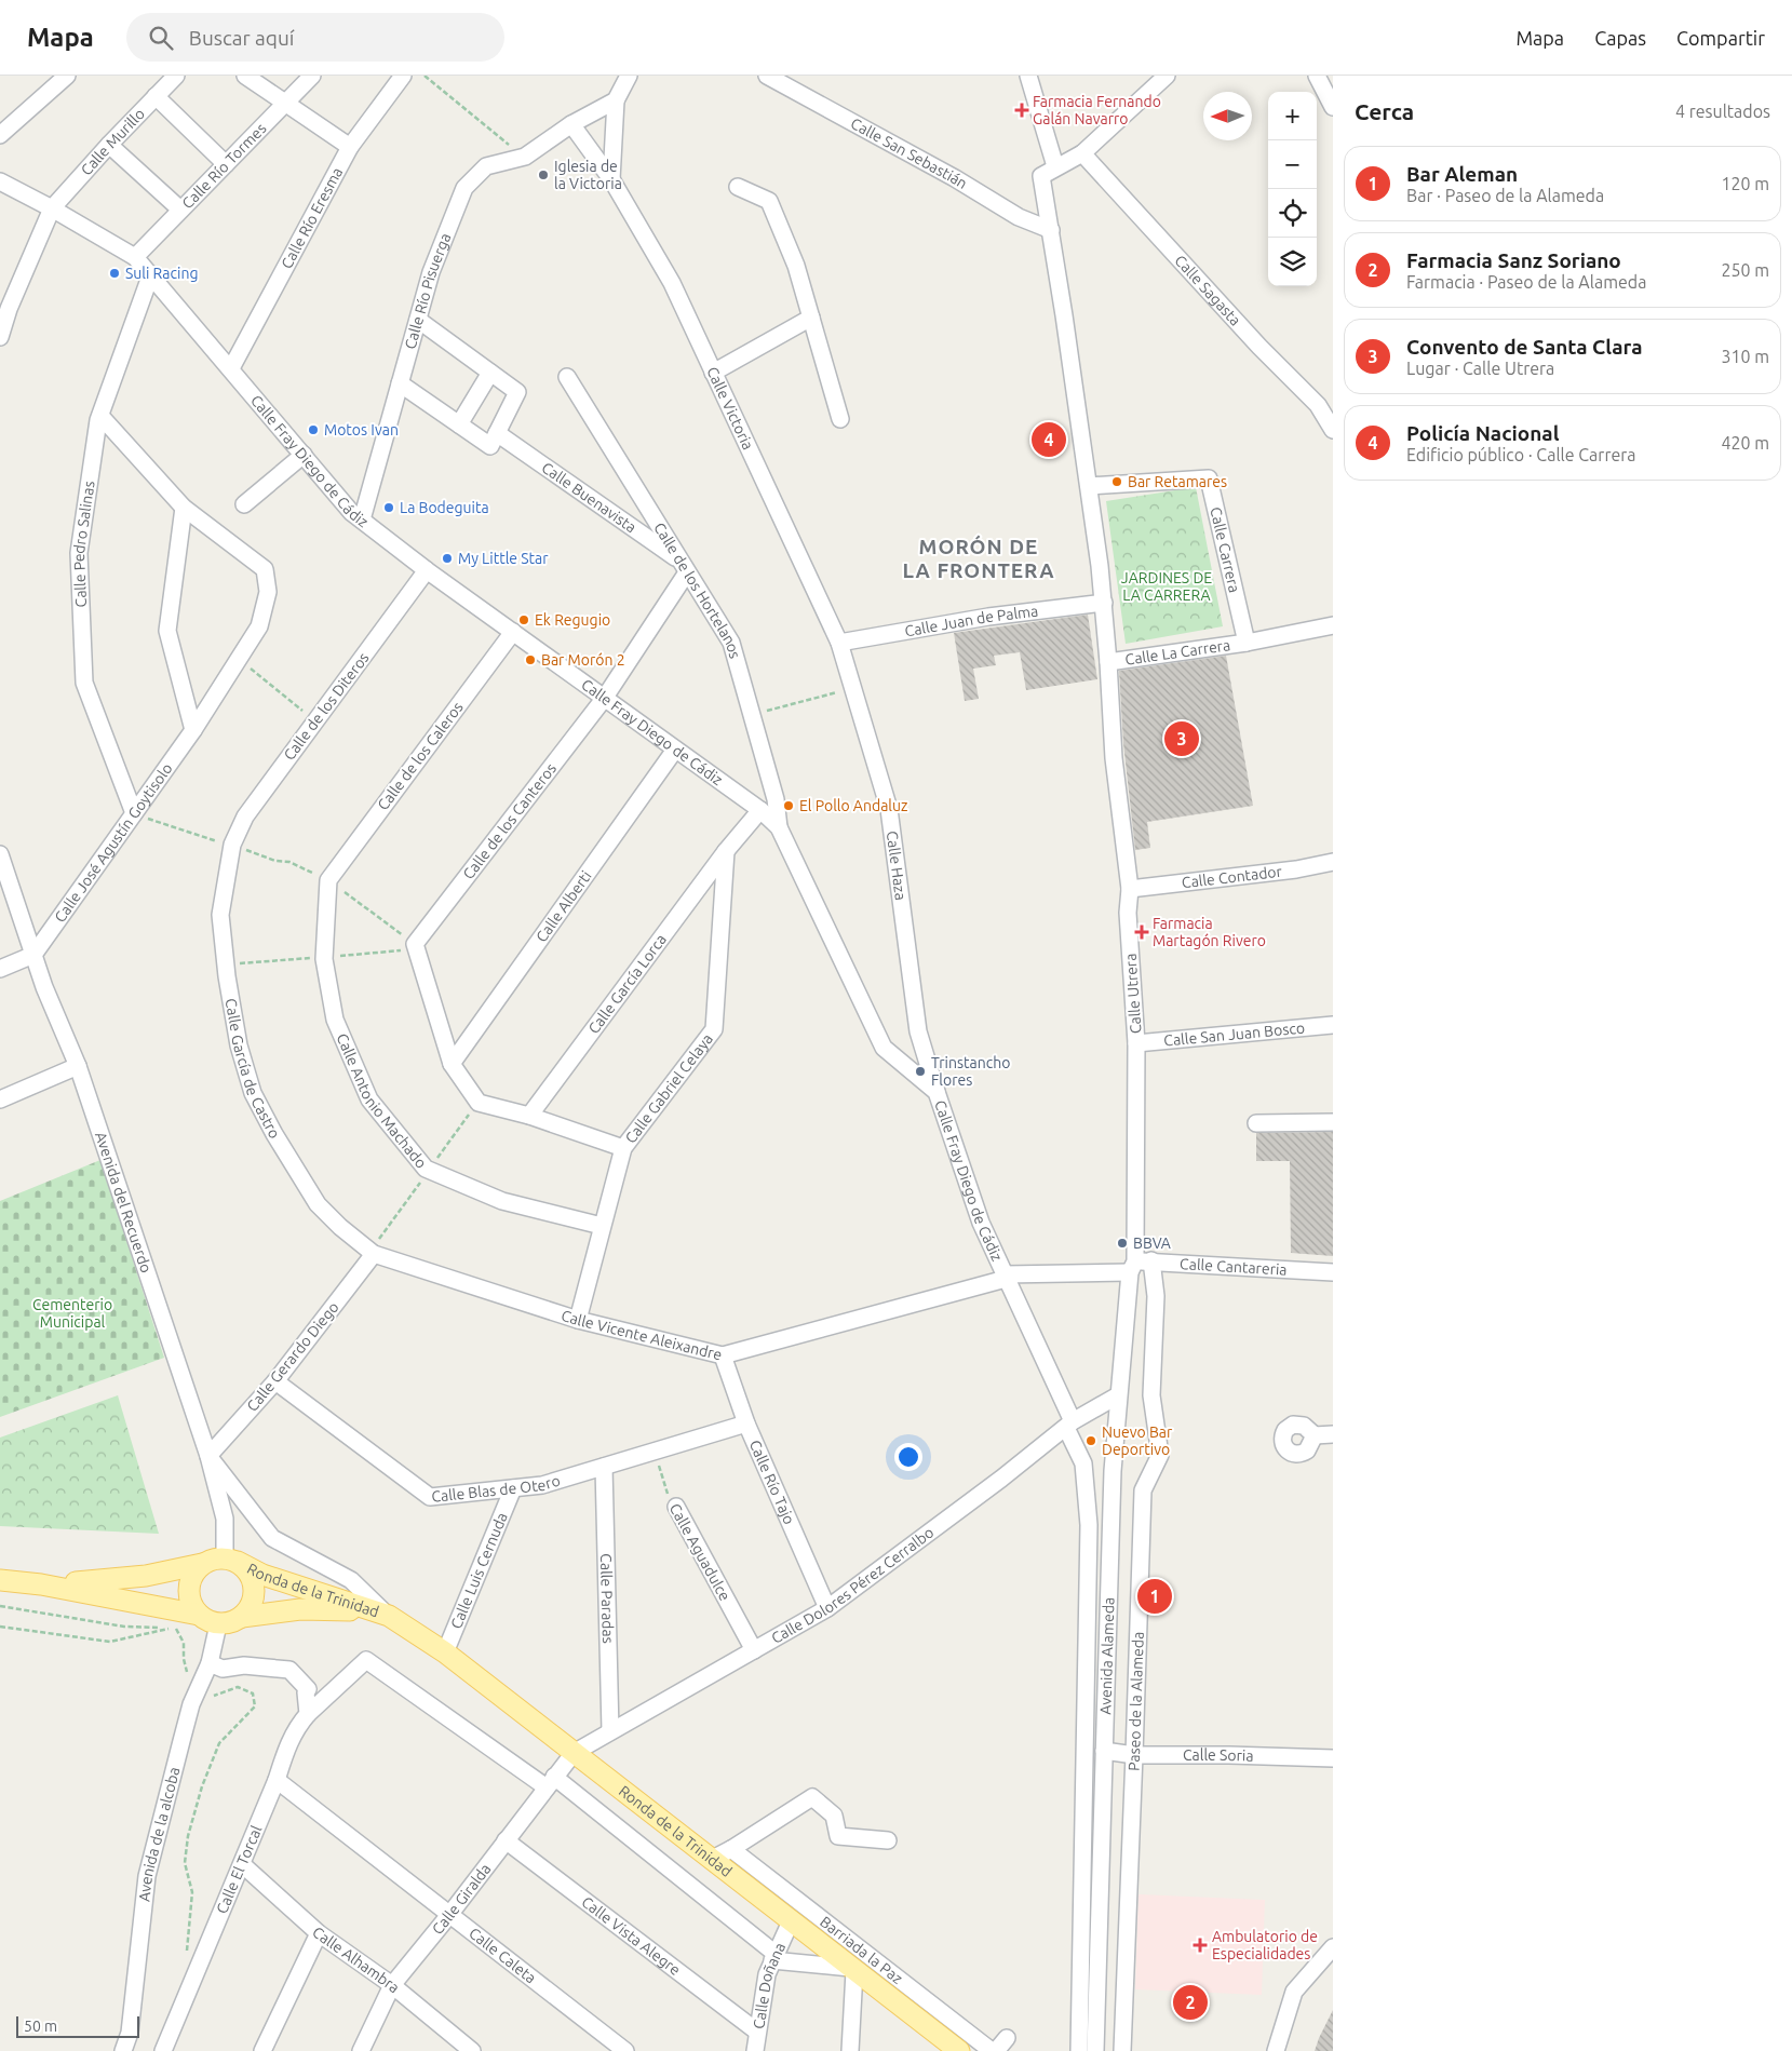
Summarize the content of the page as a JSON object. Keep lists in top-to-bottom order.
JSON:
{
  "streets": {
    "main road": ["Ronda de la Trinidad"],
    "street": [
      "Calle Murillo",
      "Calle San Sebastián",
      "Calle Río Tormes",
      "Calle Río Eresma",
      "Calle Sagasta",
      "Calle Río Pisuerga",
      "Calle Victoria",
      "Calle Fray Diego de Cádiz",
      "Calle Buenavista",
      "Calle Pedro Salinas",
      "Calle Carrera",
      "Calle de los Hortelanos",
      "Calle Juan de Palma",
      "Calle La Carrera",
      "Calle de los Diteros",
      "Calle de los Caleros",
      "Calle de los Canteros",
      "Calle José Agustín Goytisolo",
      "Calle Haza",
      "Calle Contador",
      "Calle Alberti",
      "Calle García Lorca",
      "Calle Utrera",
      "Calle San Juan Bosco",
      "Calle García de Castro",
      "Calle Gabriel Celaya",
      "Calle Antonio Machado",
      "Avenida del Recuerdo",
      "Calle Cantareria",
      "Calle Vicente Aleixandre",
      "Calle Gerardo Diego",
      "Calle Río Tajo",
      "Calle Blas de Otero",
      "Calle Aguadulce",
      "Calle Luis Cernuda",
      "Calle Dolores Pérez Cerralbo",
      "Calle Paradas",
      "Avenida Alameda",
      "Paseo de la Alameda",
      "Calle Soria",
      "Avenida de la alcoba",
      "Calle El Torcal",
      "Calle Giralda",
      "Calle Vista Alegre",
      "Barriada la Paz",
      "Calle Caleta",
      "Calle Alhambra",
      "Calle Doñana"
    ]
  },
  "crossings": [
    ["Calle Murillo", "Calle Fray Diego de Cádiz"],
    ["Calle Río Tormes", "Calle Fray Diego de Cádiz"],
    ["Calle Río Eresma", "Calle Fray Diego de Cádiz"],
    ["Calle Río Pisuerga", "Calle Victoria"],
    ["Calle Río Pisuerga", "Calle Fray Diego de Cádiz"],
    ["Calle Victoria", "Calle Juan de Palma"],
    ["Calle Victoria", "Calle Haza"],
    ["Calle Fray Diego de Cádiz", "Calle Pedro Salinas"],
    ["Calle Fray Diego de Cádiz", "Calle de los Hortelanos"],
    ["Calle Fray Diego de Cádiz", "Calle de los Diteros"],
    ["Calle Fray Diego de Cádiz", "Calle de los Caleros"],
    ["Calle Fray Diego de Cádiz", "Calle de los Canteros"],
    ["Calle Fray Diego de Cádiz", "Calle Haza"],
    ["Calle Fray Diego de Cádiz", "Calle Alberti"],
    ["Calle Fray Diego de Cádiz", "Calle García Lorca"],
    ["Calle Fray Diego de Cádiz", "Calle Cantareria"],
    ["Calle Fray Diego de Cádiz", "Calle Vicente Aleixandre"],
    ["Calle Fray Diego de Cádiz", "Calle Dolores Pérez Cerralbo"],
    ["Calle Buenavista", "Calle de los Hortelanos"],
    ["Calle Buenavista", "Calle de los Canteros"],
    ["Calle Pedro Salinas", "Calle José Agustín Goytisolo"],
    ["Calle Carrera", "Calle La Carrera"],
    ["Calle de los Hortelanos", "Calle de los Canteros"],
    ["Calle Juan de Palma", "Calle Haza"],
    ["Calle La Carrera", "Calle Utrera"],
    ["Calle de los Diteros", "Calle García de Castro"],
    ["Calle de los Caleros", "Calle Antonio Machado"],
    ["Calle José Agustín Goytisolo", "Avenida del Recuerdo"],
    ["Calle Contador", "Calle Utrera"],
    ["Calle García Lorca", "Calle Gabriel Celaya"],
    ["Calle Utrera", "Calle San Juan Bosco"],
    ["Calle Utrera", "Calle Cantareria"],
    ["Calle Utrera", "Avenida Alameda"],
    ["Calle Utrera", "Paseo de la Alameda"],
    ["Calle García de Castro", "Calle Vicente Aleixandre"],
    ["Calle García de Castro", "Calle Gerardo Diego"],
    ["Calle Gabriel Celaya", "Calle Antonio Machado"],
    ["Calle Gabriel Celaya", "Calle Vicente Aleixandre"],
    ["Avenida del Recuerdo", "Calle Gerardo Diego"],
    ["Avenida del Recuerdo", "Ronda de la Trinidad"],
    ["Avenida del Recuerdo", "Avenida de la alcoba"],
    ["Calle Cantareria", "Calle Vicente Aleixandre"],
    ["Calle Cantareria", "Avenida Alameda"],
    ["Calle Cantareria", "Paseo de la Alameda"],
    ["Calle Vicente Aleixandre", "Calle Gerardo Diego"],
    ["Calle Vicente Aleixandre", "Calle Río Tajo"],
    ["Calle Gerardo Diego", "Calle Blas de Otero"],
    ["Calle Río Tajo", "Calle Blas de Otero"],
    ["Calle Río Tajo", "Calle Dolores Pérez Cerralbo"],
    ["Calle Blas de Otero", "Calle Aguadulce"],
    ["Calle Blas de Otero", "Calle Luis Cernuda"],
    ["Calle Blas de Otero", "Calle Paradas"],
    ["Calle Aguadulce", "Calle Dolores Pérez Cerralbo"],
    ["Calle Luis Cernuda", "Ronda de la Trinidad"],
    ["Calle Dolores Pérez Cerralbo", "Ronda de la Trinidad"],
    ["Calle Dolores Pérez Cerralbo", "Calle Paradas"],
    ["Calle Dolores Pérez Cerralbo", "Avenida Alameda"],
    ["Calle Dolores Pérez Cerralbo", "Calle Giralda"],
    ["Ronda de la Trinidad", "Avenida de la alcoba"],
    ["Ronda de la Trinidad", "Calle Giralda"],
    ["Ronda de la Trinidad", "Calle Doñana"],
    ["Avenida Alameda", "Paseo de la Alameda"],
    ["Avenida Alameda", "Calle Soria"],
    ["Paseo de la Alameda", "Calle Soria"],
    ["Calle El Torcal", "Calle Giralda"],
    ["Calle El Torcal", "Calle Caleta"],
    ["Calle El Torcal", "Calle Alhambra"],
    ["Calle Giralda", "Calle Vista Alegre"],
    ["Calle Giralda", "Calle Caleta"],
    ["Calle Giralda", "Calle Alhambra"],
    ["Calle Vista Alegre", "Calle Doñana"]
  ],
  "districts": ["MORÓN DE LA FRONTERA"],
  "parks": ["JARDINES DE LA CARRERA", "Cementerio Municipal"],
  "places": {
    "health": ["Farmacia Fernando Galán Navarro", "Farmacia Martagón Rivero", "Ambulatorio de Especialidades"],
    "other": [
      "Iglesia de la Victoria",
      "Suli Racing",
      "Motos Ivan",
      "Bar Retamares",
      "La Bodeguita",
      "My Little Star",
      "Ek Regugio",
      "Bar Morón 2",
      "El Pollo Andaluz",
      "Trinstancho Flores",
      "BBVA",
      "Nuevo Bar Deportivo"
    ]
  },
  "scale_bar": "50 m",
  "north": "left",
  "page": {
    "header": "Mapa",
    "search": "Buscar aquí",
    "nav": ["Mapa", "Capas", "Compartir"],
    "heading": ["Cerca", "4 resultados"],
    "map_buttons": ["+", "−"],
    "list": [
      {
        "mark": "1",
        "name": "Bar Aleman",
        "note": "Bar · Paseo de la Alameda",
        "value": "120 m"
      },
      {
        "mark": "2",
        "name": "Farmacia Sanz Soriano",
        "note": "Farmacia · Paseo de la Alameda",
        "value": "250 m"
      },
      {
        "mark": "3",
        "name": "Convento de Santa Clara",
        "note": "Lugar · Calle Utrera",
        "value": "310 m"
      },
      {
        "mark": "4",
        "name": "Policía Nacional",
        "note": "Edificio público · Calle Carrera",
        "value": "420 m"
      }
    ],
    "pins": [
      "4",
      "3",
      "1",
      "2"
    ],
    "scale": "50 m"
  }
}
